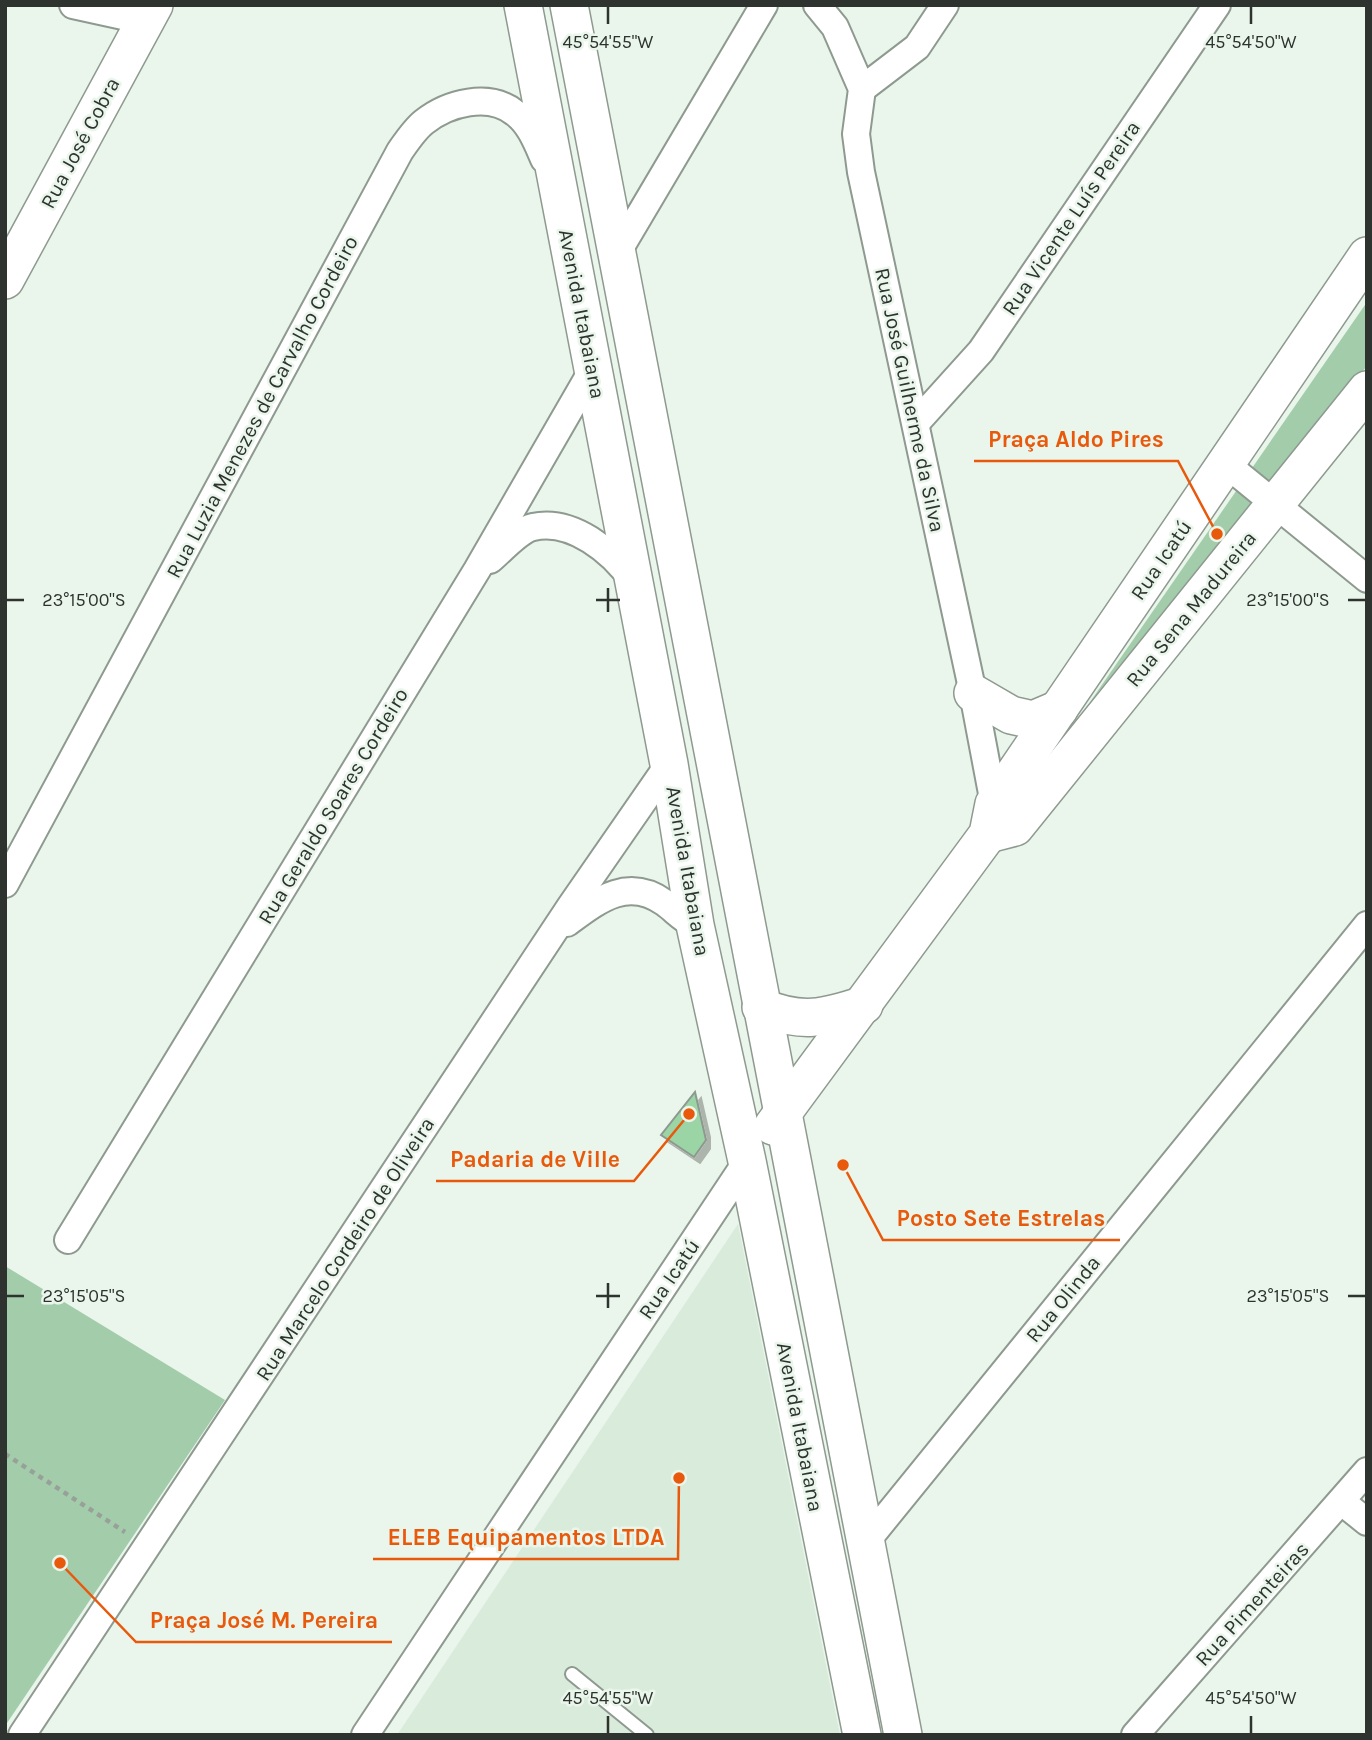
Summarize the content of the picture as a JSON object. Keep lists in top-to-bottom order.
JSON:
{
  "streets": {
    "main road": [
      "Rua José Cobra",
      "Avenida Itabaiana",
      "Rua Icatú",
      "Rua Sena Madureira"
    ],
    "street": [
      "Rua Vicente Luís Pereira",
      "Rua José Guilherme da Silva",
      "Rua Luzia Menezes de Carvalho Cordeiro",
      "Rua Geraldo Soares Cordeiro",
      "Rua Marcelo Cordeiro de Oliveira",
      "Rua Olinda",
      "Rua Pimenteiras"
    ]
  },
  "crossings": [
    ["Rua Vicente Luís Pereira", "Rua José Guilherme da Silva"],
    ["Avenida Itabaiana", "Rua Luzia Menezes de Carvalho Cordeiro"],
    ["Avenida Itabaiana", "Rua Icatú"],
    ["Avenida Itabaiana", "Rua Geraldo Soares Cordeiro"],
    ["Avenida Itabaiana", "Rua Marcelo Cordeiro de Oliveira"],
    ["Avenida Itabaiana", "Rua Olinda"],
    ["Rua José Guilherme da Silva", "Rua Icatú"],
    ["Rua José Guilherme da Silva", "Rua Sena Madureira"],
    ["Rua Icatú", "Rua Sena Madureira"]
  ],
  "places": [
    "Praça Aldo Pires",
    "Padaria de Ville",
    "Posto Sete Estrelas",
    "ELEB Equipamentos LTDA",
    "Praça José M. Pereira"
  ],
  "coordinates": [
    "45°54'55\"W",
    "45°54'50\"W",
    "23°15'00\"S",
    "23°15'05\"S"
  ]
}
